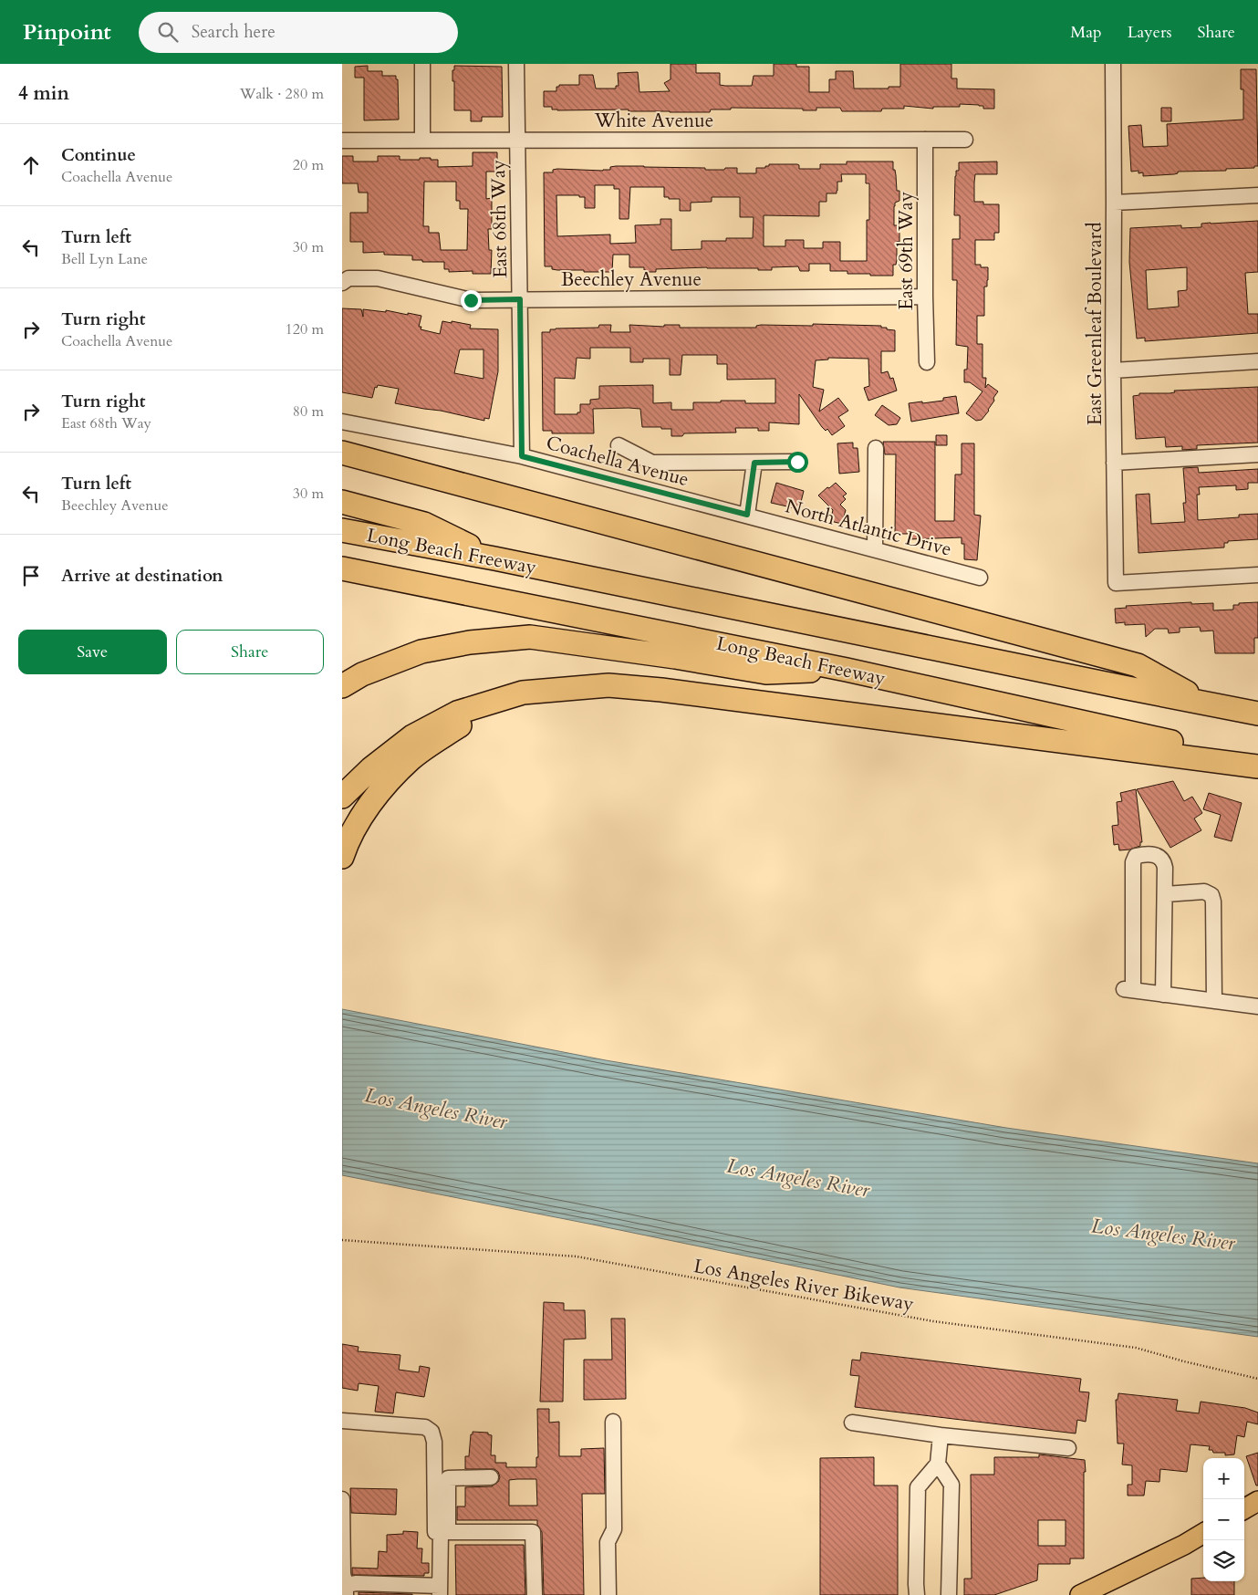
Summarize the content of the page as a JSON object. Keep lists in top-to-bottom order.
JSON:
{
  "streets": {
    "highway": ["Long Beach Freeway"],
    "street": [
      "White Avenue",
      "East 68th Way",
      "East 69th Way",
      "Beechley Avenue",
      "East Greenleaf Boulevard",
      "Coachella Avenue",
      "North Atlantic Drive"
    ],
    "path": ["Los Angeles River Bikeway"]
  },
  "crossings": [
    ["White Avenue", "East 68th Way"],
    ["White Avenue", "East 69th Way"],
    ["East 68th Way", "Beechley Avenue"],
    ["East 68th Way", "Coachella Avenue"],
    ["East 69th Way", "Beechley Avenue"],
    ["Coachella Avenue", "North Atlantic Drive"]
  ],
  "water": ["Los Angeles River"],
  "page": {
    "header": "Pinpoint",
    "search": "Search here",
    "nav": ["Map", "Layers", "Share"],
    "heading": ["4 min", "Walk · 280 m"],
    "list": [
      ["Continue", "Coachella Avenue", "20 m"],
      ["Turn left", "Bell Lyn Lane", "30 m"],
      ["Turn right", "Coachella Avenue", "120 m"],
      ["Turn right", "East 68th Way", "80 m"],
      ["Turn left", "Beechley Avenue", "30 m"],
      "Arrive at destination"
    ],
    "buttons": ["Save", "Share"],
    "map_buttons": ["+", "−"]
  }
}
